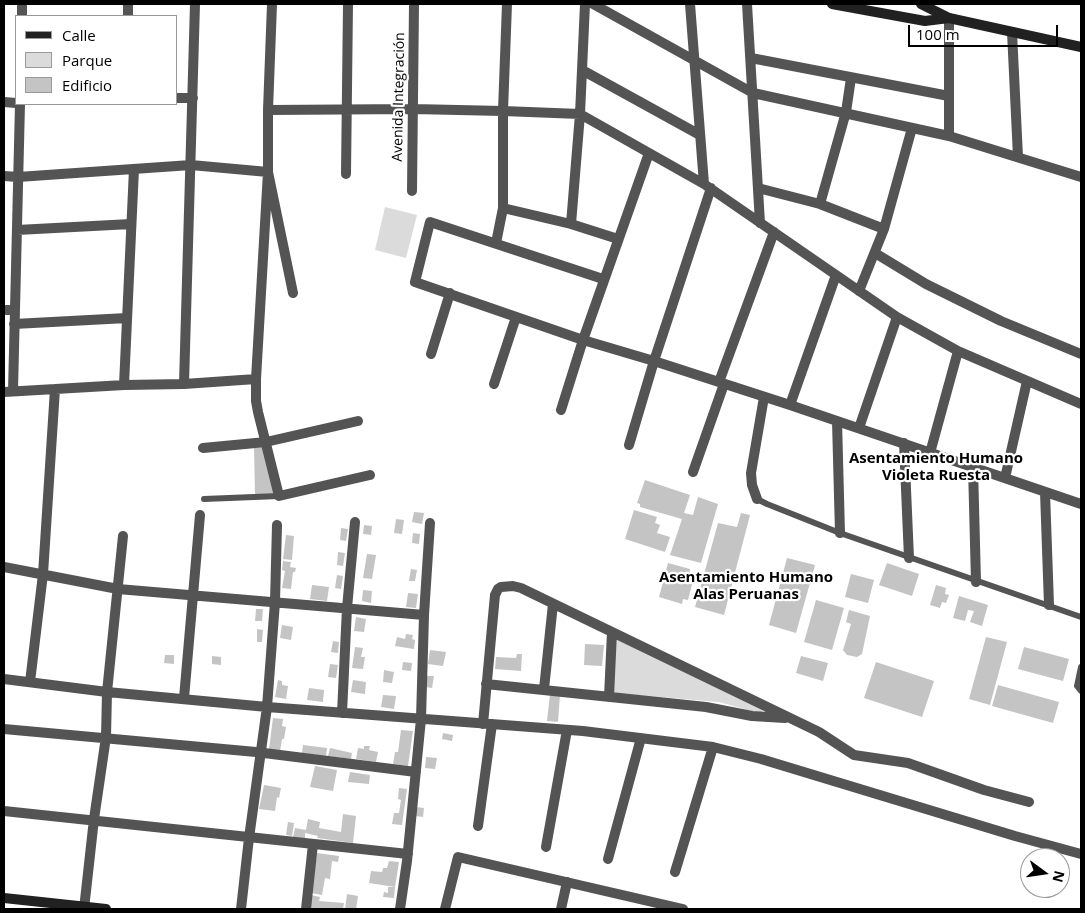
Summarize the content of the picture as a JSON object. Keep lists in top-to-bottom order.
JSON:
{
  "streets": {
    "street": ["Avenida Integración"]
  },
  "districts": ["Asentamiento Humano Violeta Ruesta", "Asentamiento Humano Alas Peruanas"],
  "legend": ["Calle", "Parque", "Edificio"],
  "scale_bar": "100 m",
  "north": "right"
}
